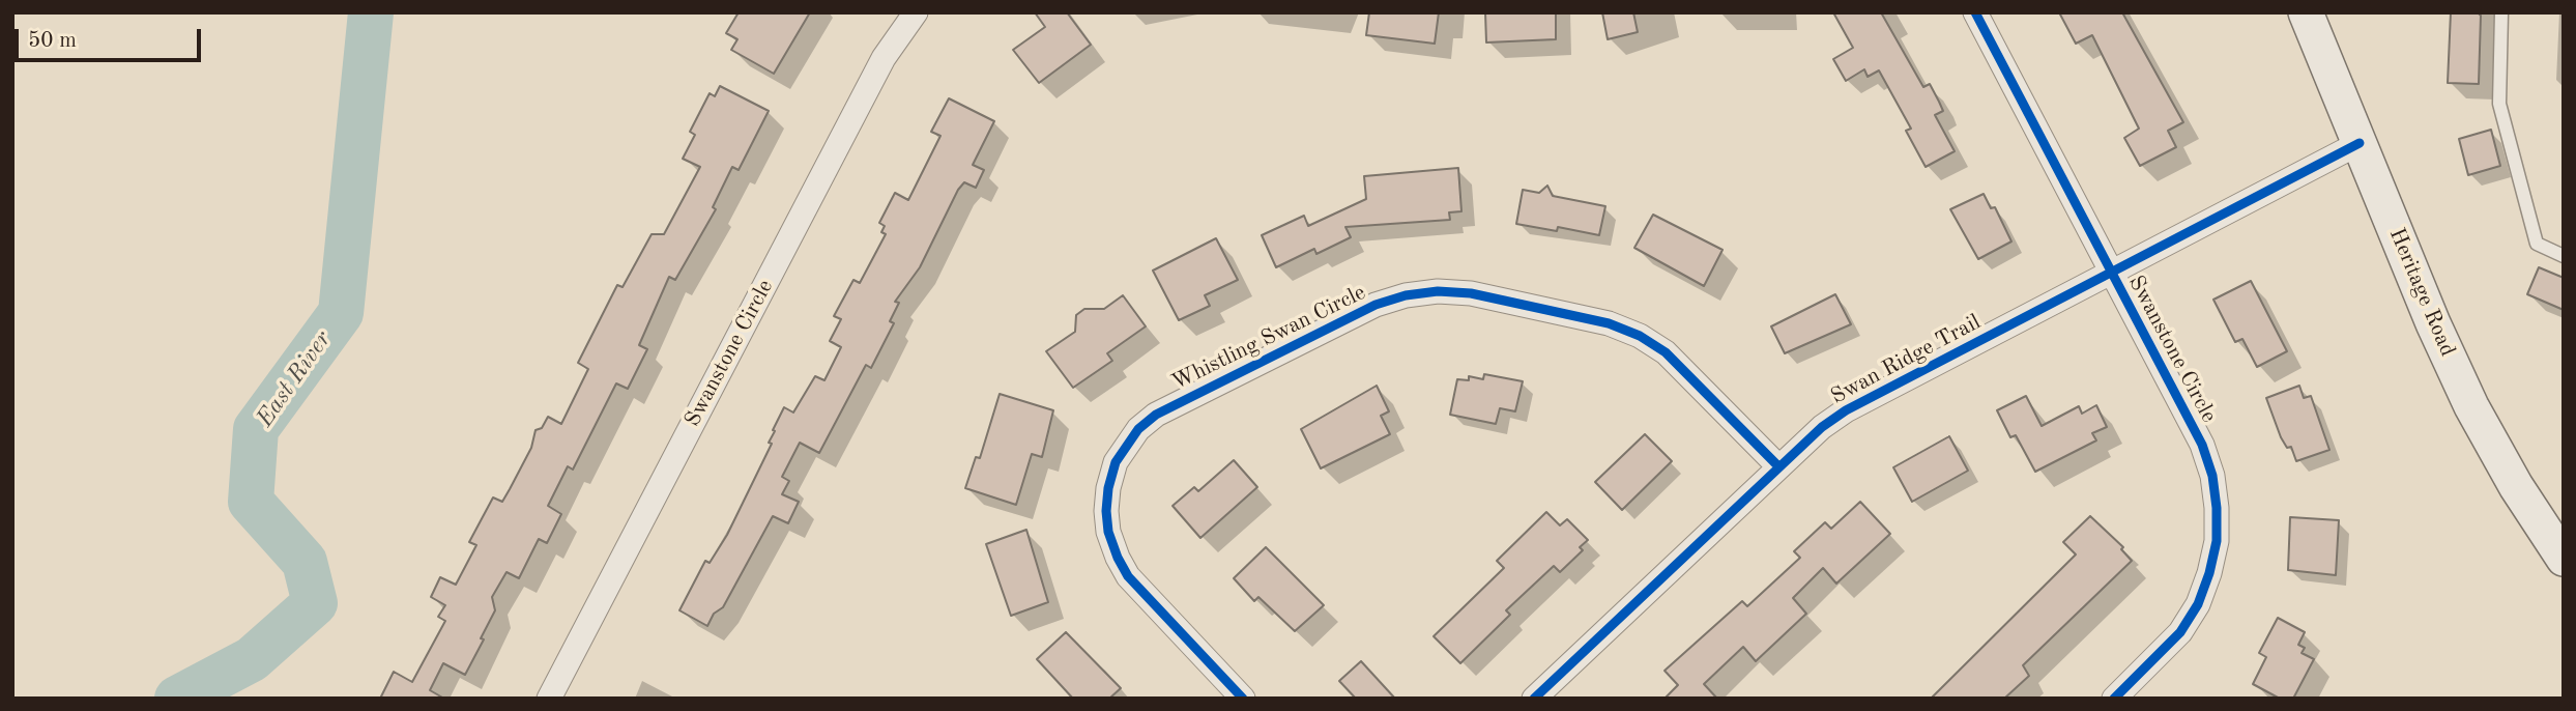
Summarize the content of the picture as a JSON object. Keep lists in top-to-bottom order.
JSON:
{
  "streets": {
    "main road": ["Heritage Road"],
    "street": ["Whistling Swan Circle", "Swanstone Circle", "Swan Ridge Trail"]
  },
  "crossings": [
    ["Heritage Road", "Swan Ridge Trail"],
    ["Whistling Swan Circle", "Swan Ridge Trail"],
    ["Swanstone Circle", "Swan Ridge Trail"]
  ],
  "water": ["East River"],
  "scale_bar": "50 m"
}
